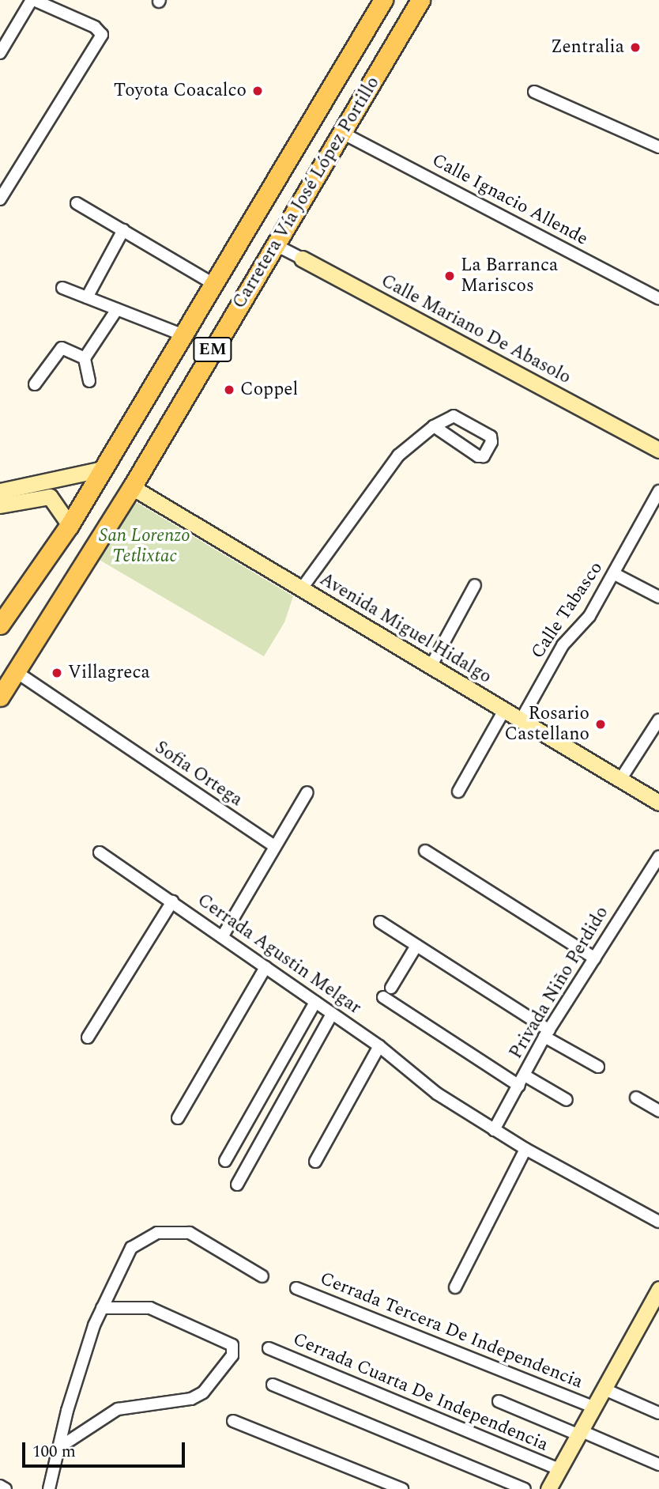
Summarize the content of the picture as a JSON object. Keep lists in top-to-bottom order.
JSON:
{
  "streets": {
    "main road": ["Carretera Vía José López Portillo", "EM"],
    "street": [
      "Calle Ignacio Allende",
      "Calle Mariano De Abasolo",
      "Calle Tabasco",
      "Avenida Miguel Hidalgo",
      "Sofia Ortega",
      "Cerrada Agustin Melgar",
      "Privada Niño Perdido",
      "Cerrada Tercera De Independencia",
      "Cerrada Cuarta De Independencia"
    ]
  },
  "crossings": [
    ["Carretera Vía José López Portillo", "Calle Ignacio Allende"],
    ["Carretera Vía José López Portillo", "Calle Mariano De Abasolo"],
    ["Carretera Vía José López Portillo", "Avenida Miguel Hidalgo"],
    ["Carretera Vía José López Portillo", "Sofia Ortega"],
    ["Calle Tabasco", "Avenida Miguel Hidalgo"],
    ["Cerrada Agustin Melgar", "Privada Niño Perdido"]
  ],
  "parks": ["San Lorenzo Tetlixtac"],
  "places": [
    "Zentralia",
    "Toyota Coacalco",
    "La Barranca Mariscos",
    "Coppel",
    "Villagreca",
    "Rosario Castellano"
  ],
  "scale_bar": "100 m"
}
